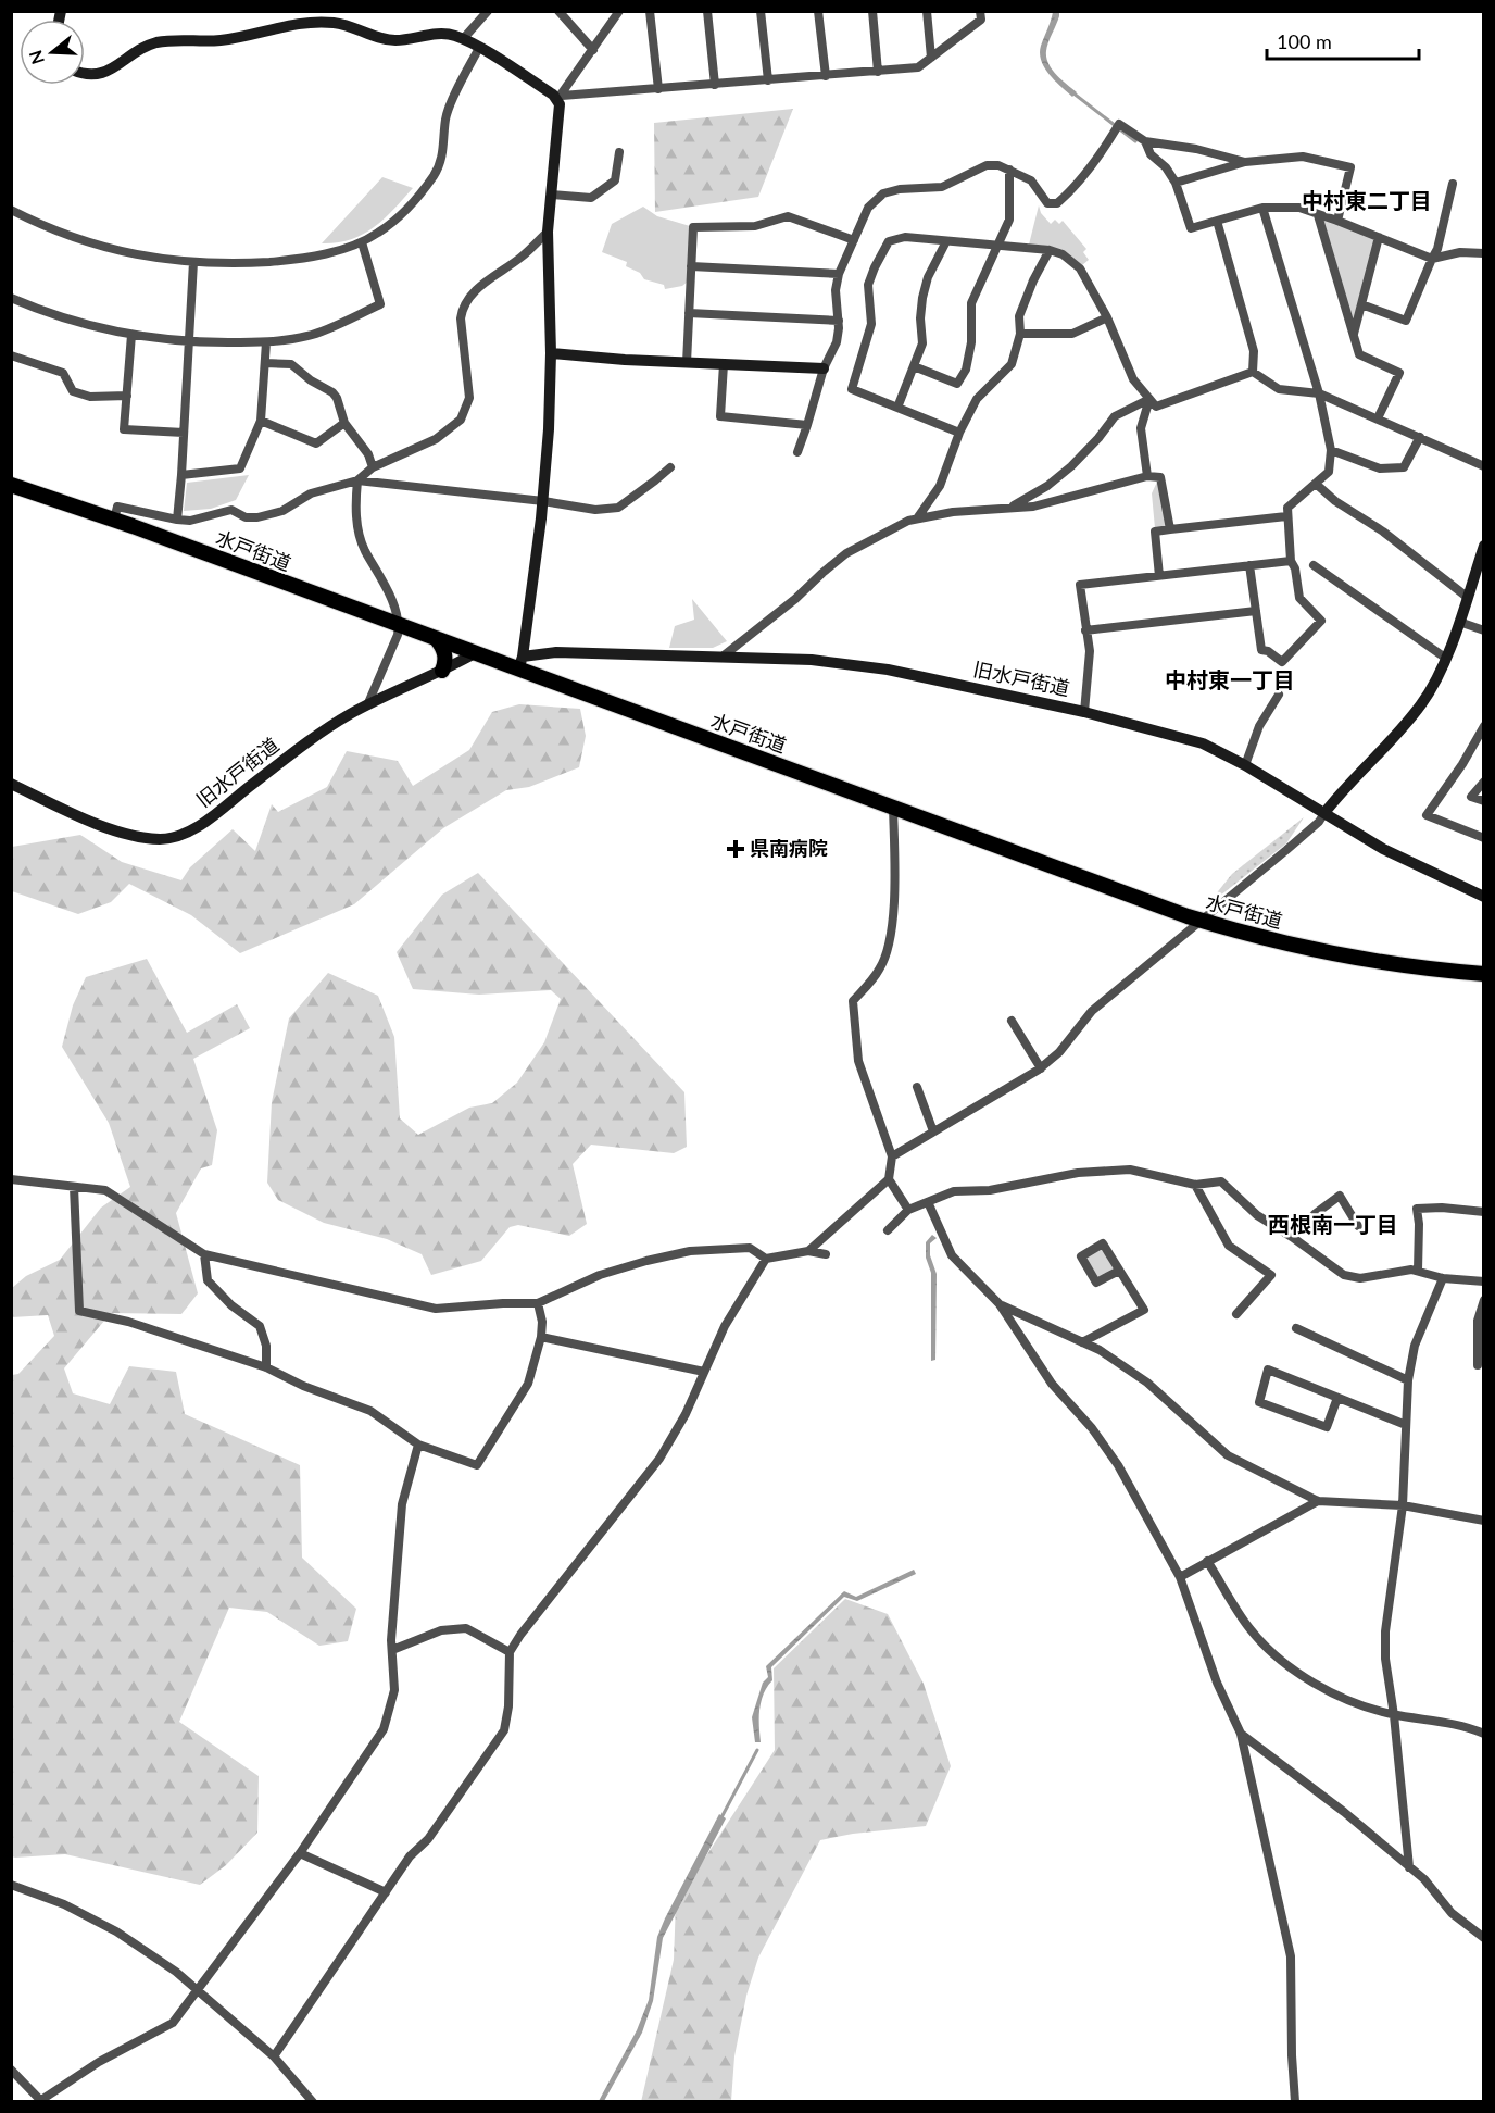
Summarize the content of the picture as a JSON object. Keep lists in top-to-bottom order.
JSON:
{
  "streets": {
    "highway": ["水戸街道"],
    "street": ["旧水戸街道"]
  },
  "crossings": [
    ["水戸街道", "旧水戸街道"]
  ],
  "districts": ["中村東二丁目", "中村東一丁目", "西根南一丁目"],
  "places": {
    "health": ["県南病院"]
  },
  "scale_bar": "100 m",
  "north": "left"
}
